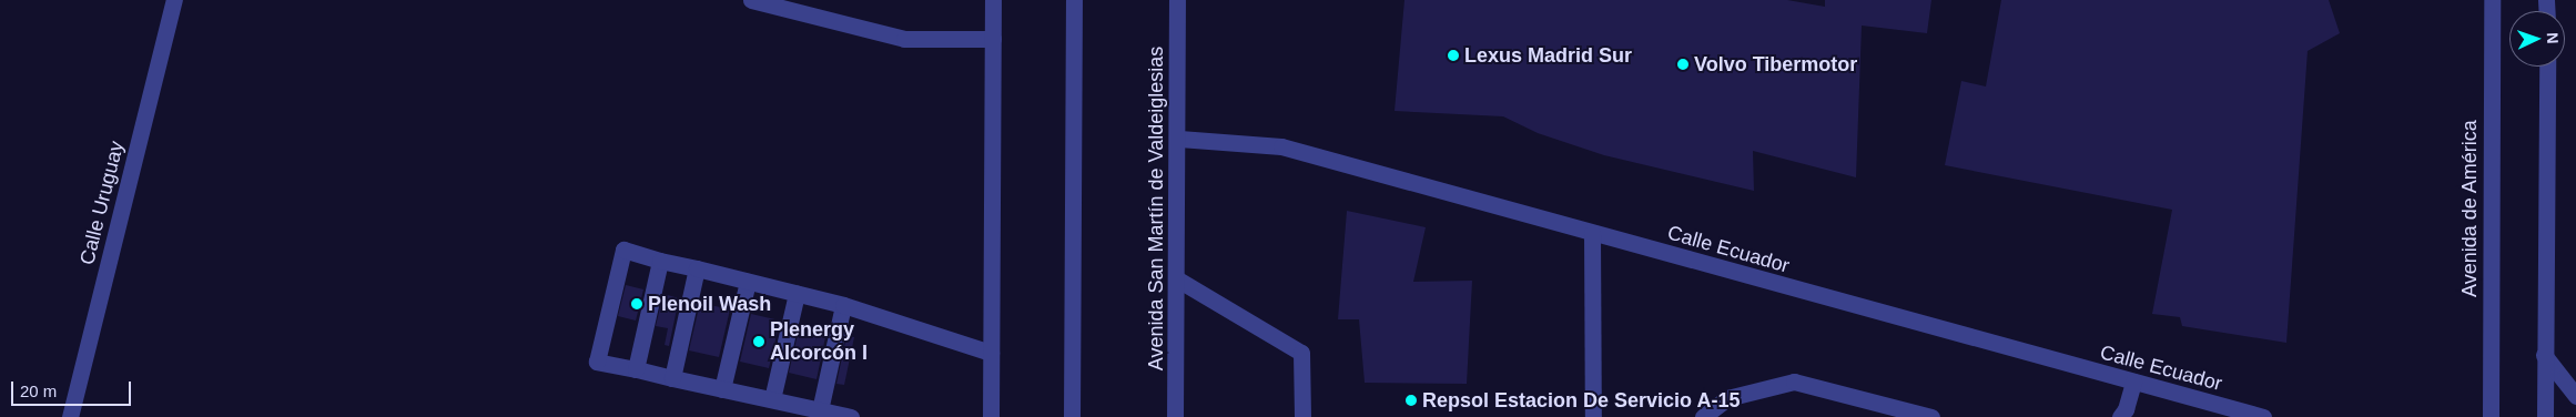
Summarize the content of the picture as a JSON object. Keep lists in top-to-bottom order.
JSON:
{
  "streets": {
    "street": [
      "Calle Uruguay",
      "Avenida San Martín de Valdeiglesias",
      "Avenida de América",
      "Calle Ecuador"
    ]
  },
  "crossings": [
    ["Avenida San Martín de Valdeiglesias", "Calle Ecuador"]
  ],
  "places": [
    "Lexus Madrid Sur",
    "Volvo Tibermotor",
    "Plenoil Wash",
    "Plenergy Alcorcón I",
    "Repsol Estacion De Servicio A-15"
  ],
  "scale_bar": "20 m",
  "north": "right"
}
